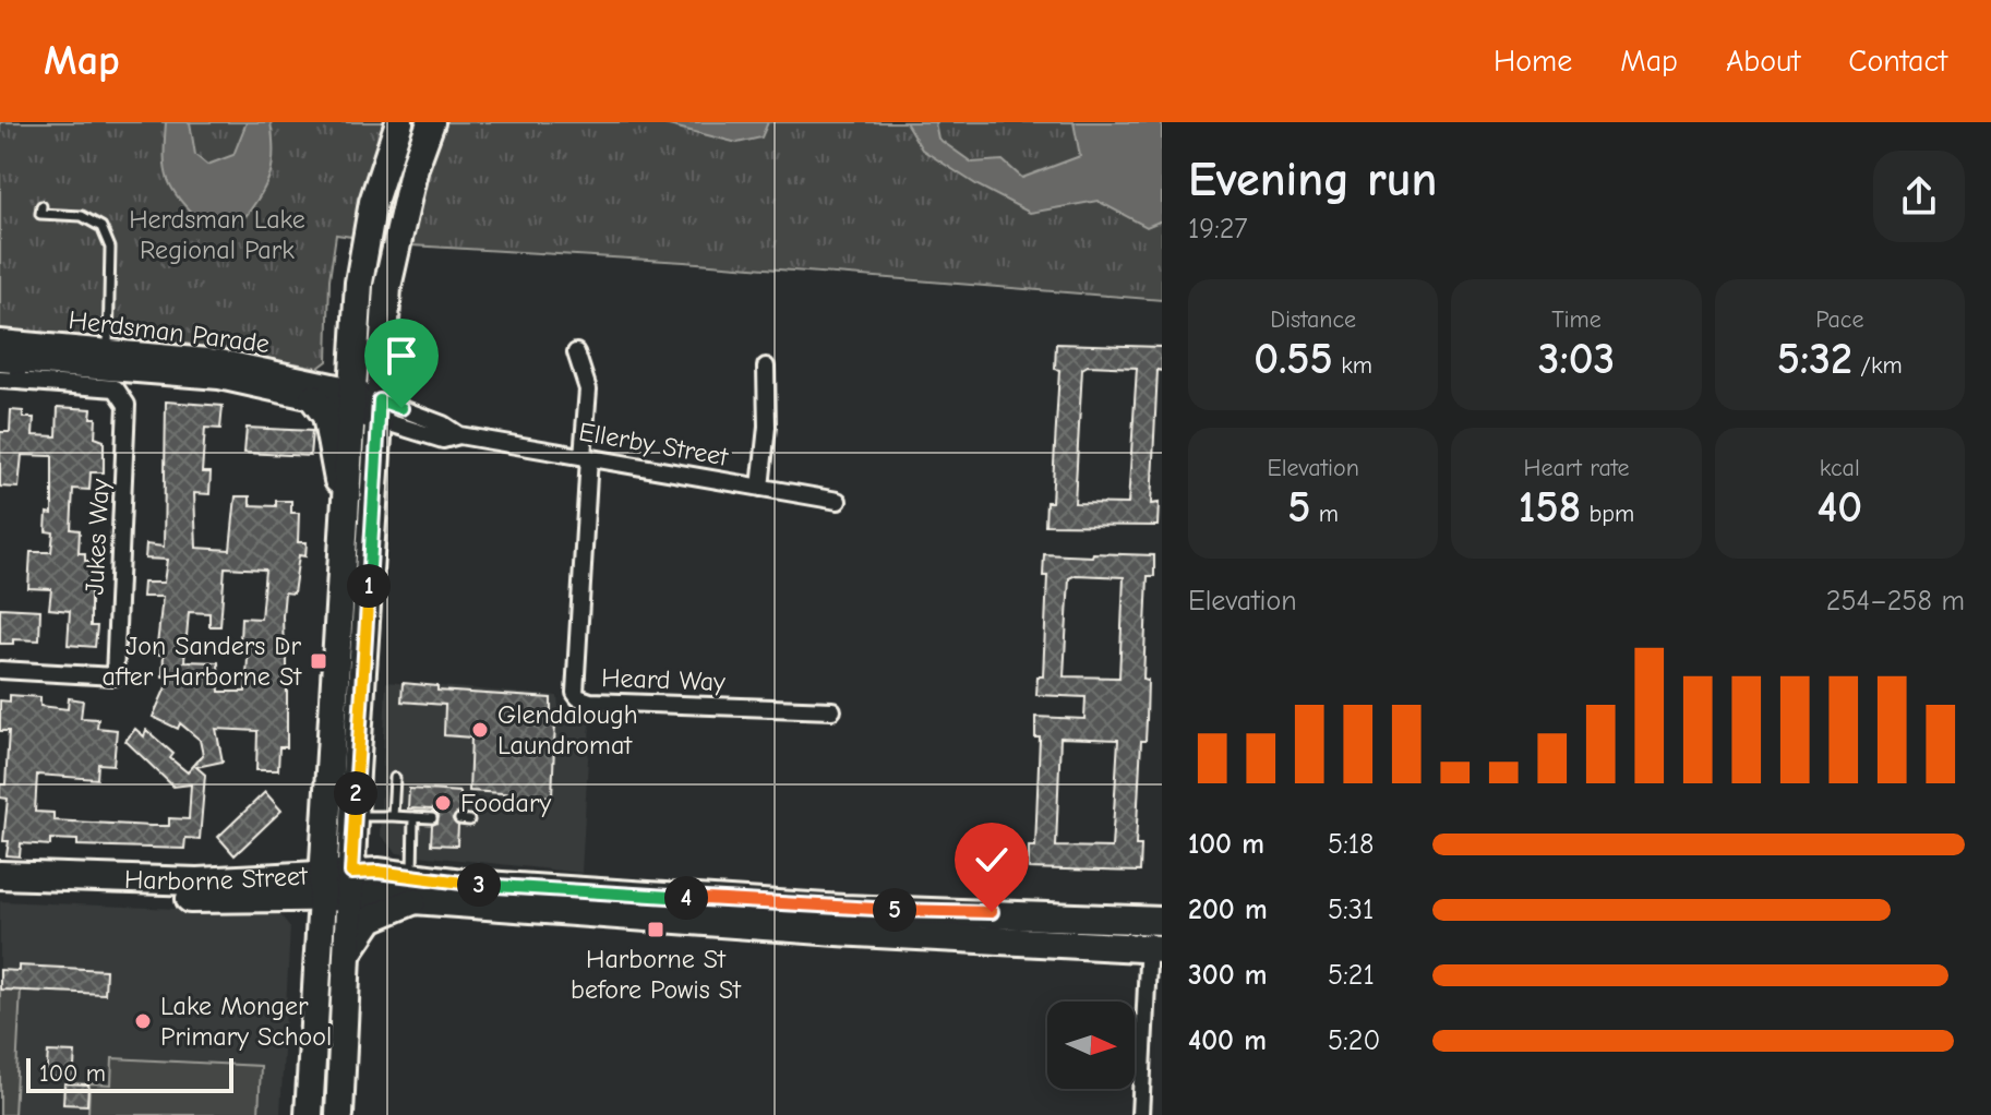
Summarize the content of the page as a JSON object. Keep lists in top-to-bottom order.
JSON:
{
  "streets": {
    "main road": ["Herdsman Parade", "Harborne Street"],
    "street": ["Ellerby Street", "Jukes Way", "Heard Way"]
  },
  "crossings": [
    ["Herdsman Parade", "Ellerby Street"],
    ["Herdsman Parade", "Jukes Way"],
    ["Ellerby Street", "Heard Way"]
  ],
  "parks": ["Herdsman Lake Regional Park"],
  "places": {
    "transit": ["Jon Sanders Dr after Harborne St", "Harborne St before Powis St"],
    "other": ["Glendalough Laundromat", "Foodary", "Lake Monger Primary School"]
  },
  "scale_bar": "100 m",
  "north": "right",
  "page": {
    "header": "Map",
    "nav": [
      "Home",
      "Map",
      "About",
      "Contact"
    ],
    "heading": ["Evening run", "19:27"],
    "stats": [
      ["Distance", "0.55 km"],
      ["Time", "3:03"],
      ["Pace", "5:32 /km"],
      ["Elevation", "5 m"],
      ["Heart rate", "158 bpm"],
      ["kcal", "40"]
    ],
    "pins": [
      "1",
      "2",
      "3",
      "4",
      "5"
    ],
    "chart": ["Elevation", "254–258 m"],
    "list": [
      {
        "name": "100 m",
        "note": "5:18"
      },
      {
        "name": "200 m",
        "note": "5:31"
      },
      {
        "name": "300 m",
        "note": "5:21"
      },
      {
        "name": "400 m",
        "note": "5:20"
      }
    ],
    "scale": "100 m"
  }
}
